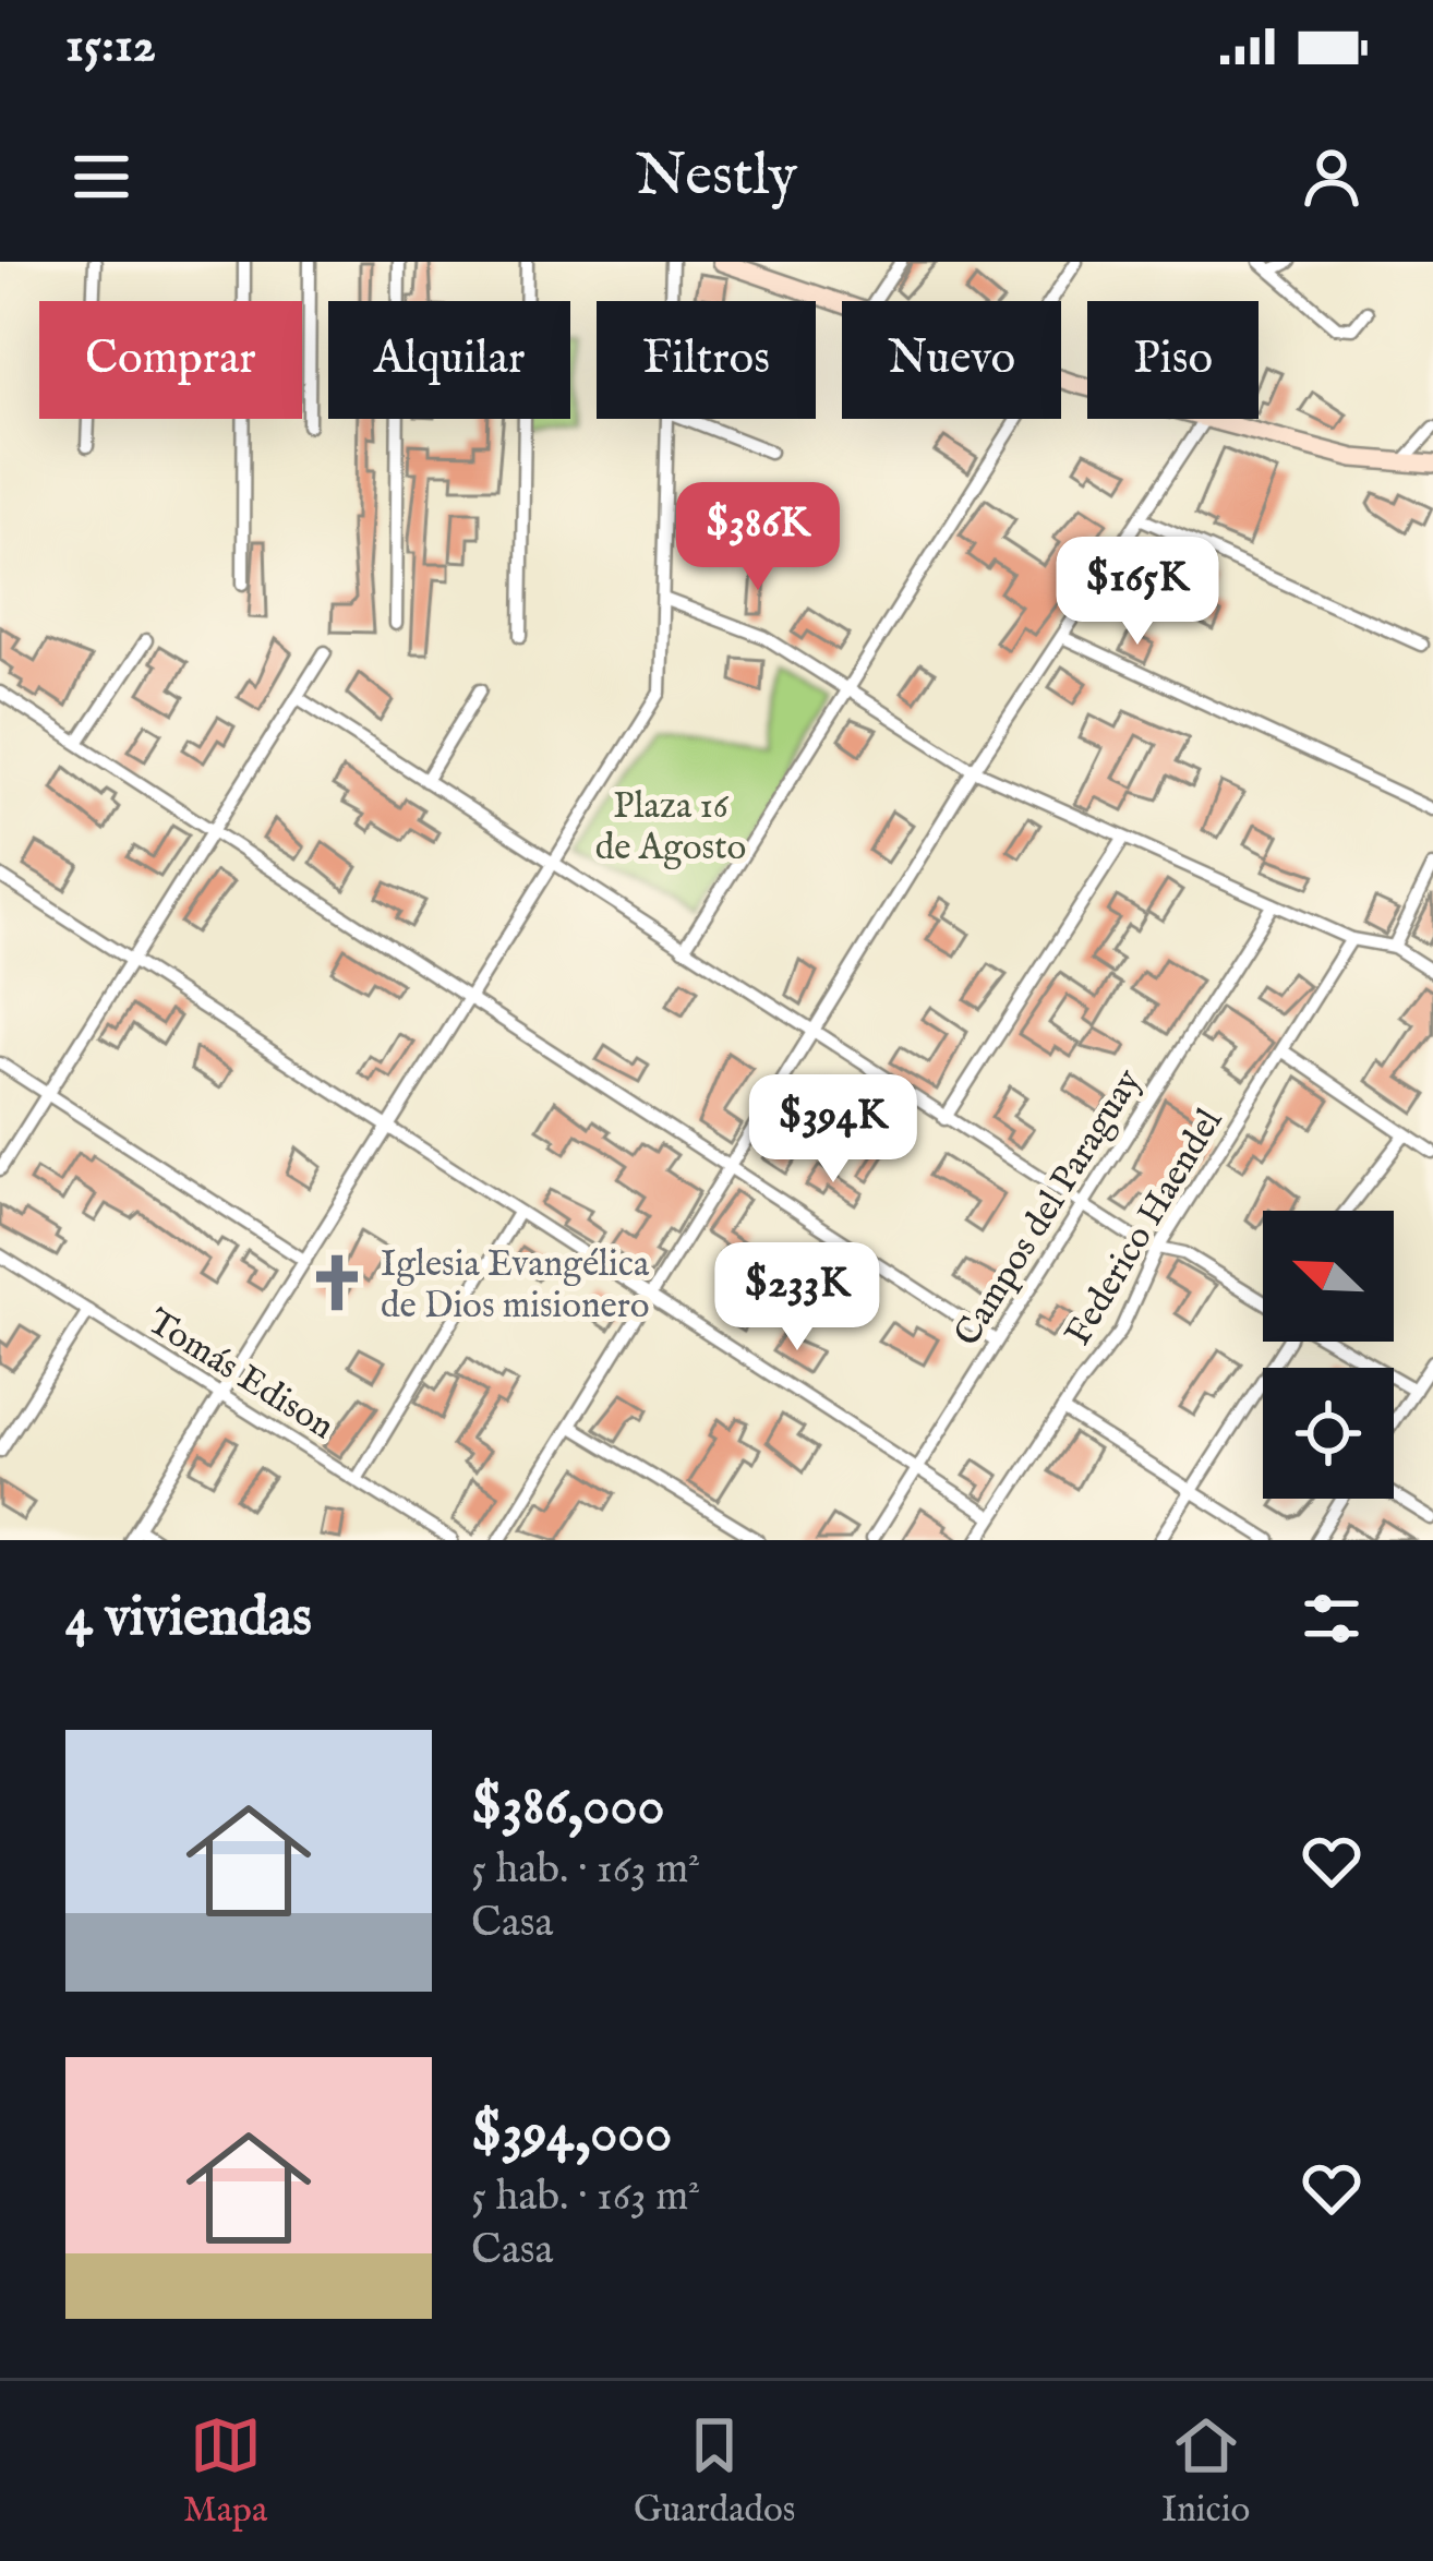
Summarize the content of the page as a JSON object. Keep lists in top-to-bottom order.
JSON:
{
  "streets": {
    "street": ["Campos del Paraguay", "Federico Haendel", "Tomás Edison"]
  },
  "parks": ["Plaza 16 de Agosto"],
  "places": {
    "church": ["Iglesia Evangélica de Dios misionero"]
  },
  "north": "top left",
  "page": {
    "status": "15:12",
    "header": "Nestly",
    "chip": [
      "Comprar",
      "Alquilar",
      "Filtros",
      "Nuevo",
      "Piso"
    ],
    "price": [
      "$386K",
      "$165K",
      "$394K",
      "$233K"
    ],
    "heading": "4 viviendas",
    "list": [
      {
        "name": "$386,000",
        "note": "5 hab. · 163 m² · Casa"
      },
      {
        "name": "$394,000",
        "note": "5 hab. · 163 m² · Casa"
      }
    ],
    "tabs": ["Mapa", "Guardados", "Inicio"]
  }
}
